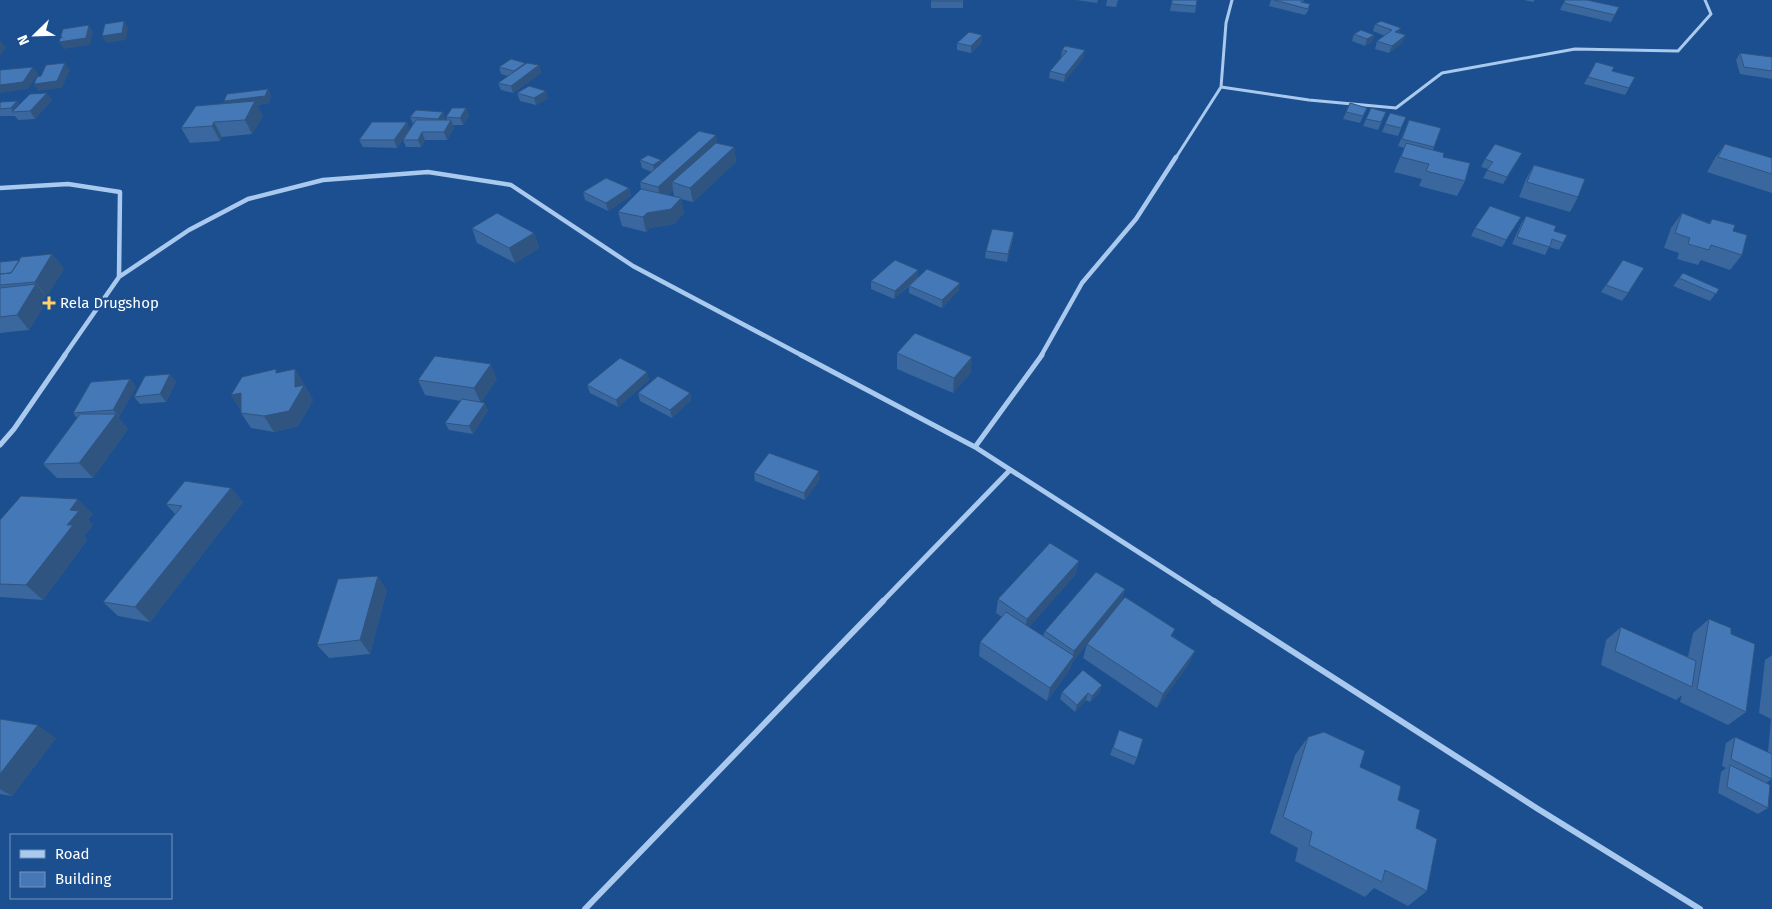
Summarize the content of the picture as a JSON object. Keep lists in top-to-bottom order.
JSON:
{
  "places": {
    "health": ["Rela Drugshop"]
  },
  "legend": ["Road", "Building"],
  "north": "bottom left"
}
